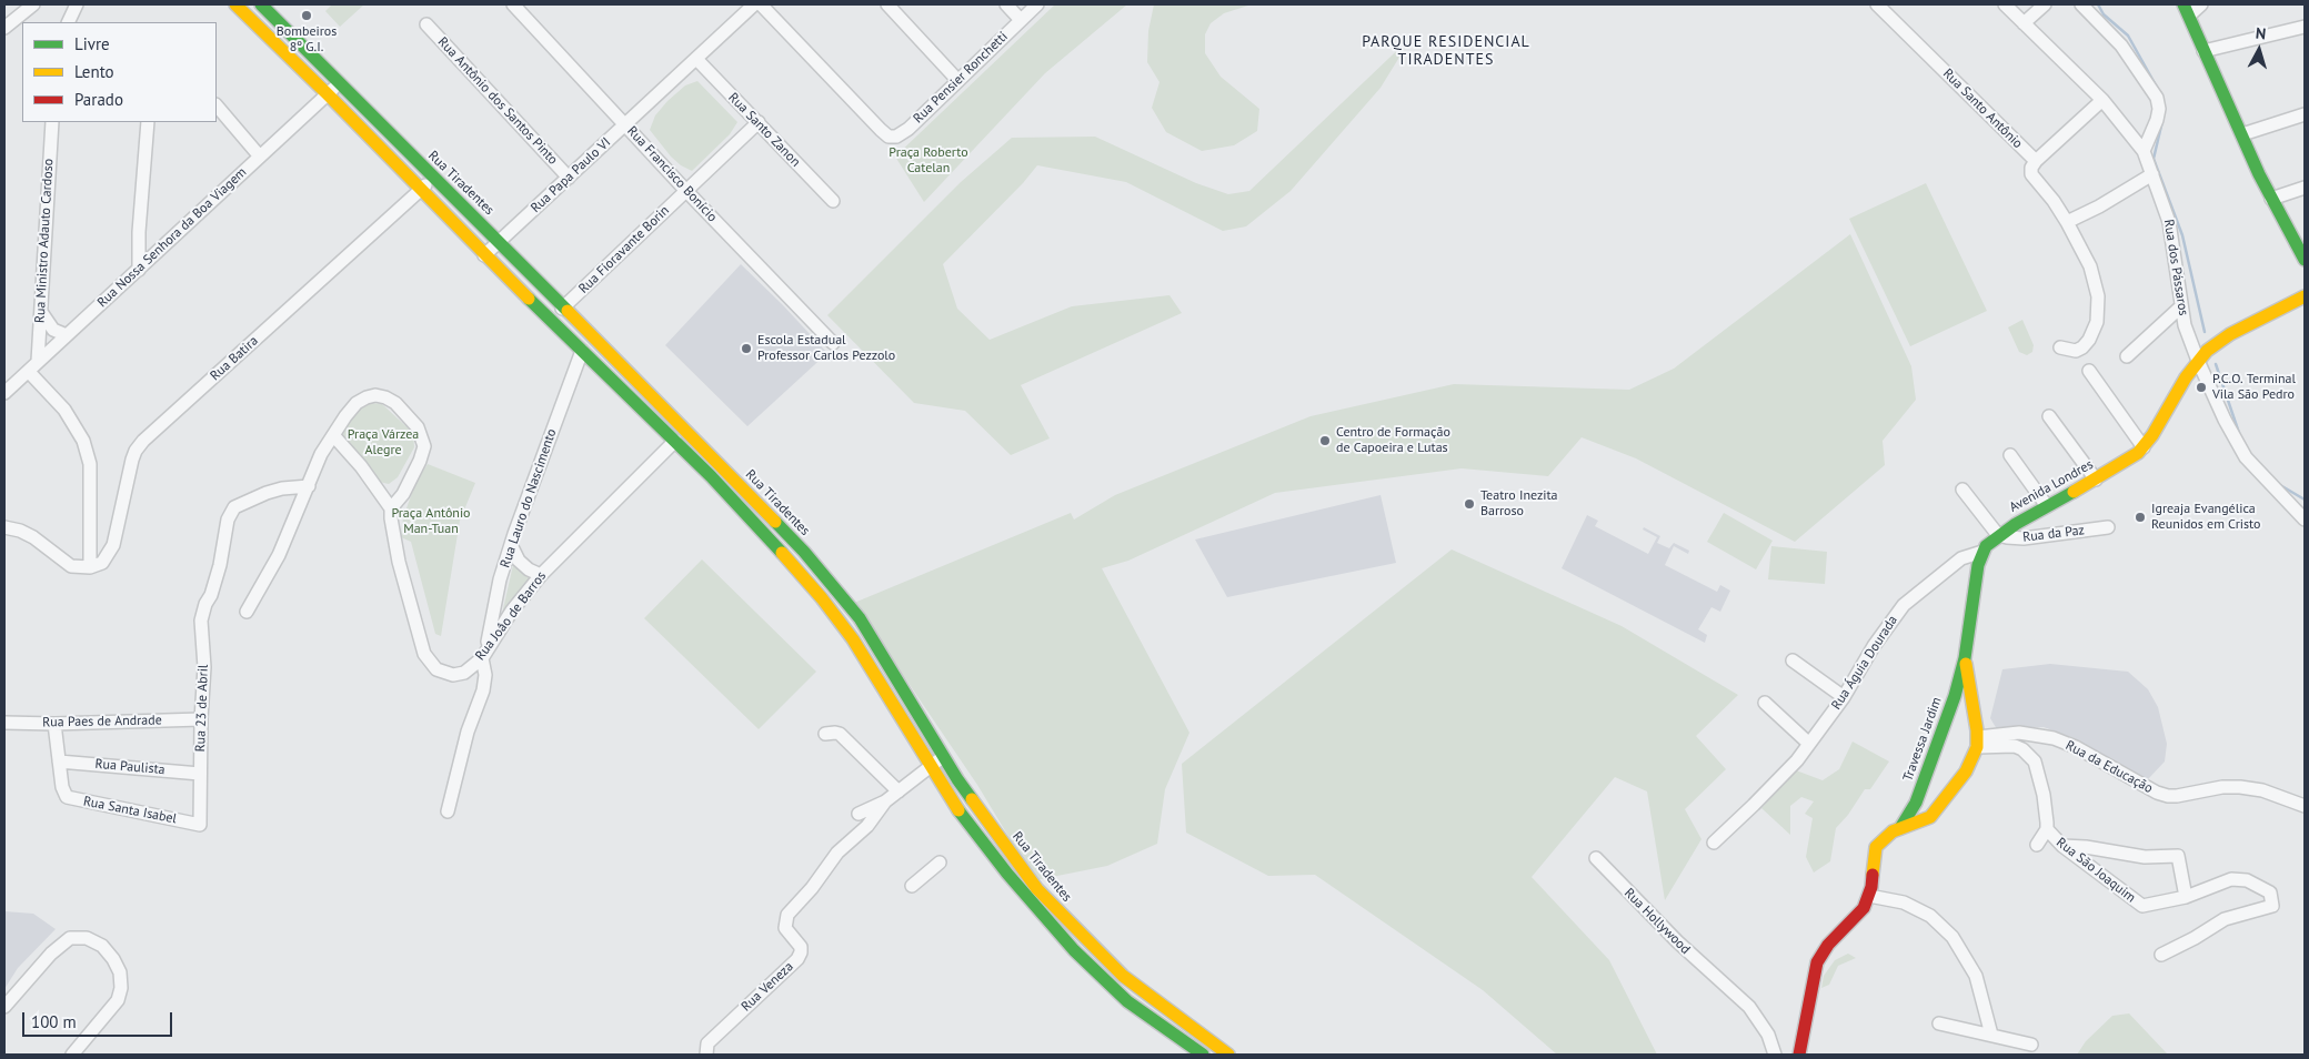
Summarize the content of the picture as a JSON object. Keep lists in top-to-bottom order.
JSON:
{
  "streets": {
    "street": [
      "Rua Pensier Ronchetti",
      "Rua Antônio dos Santos Pinto",
      "Rua Santo Antônio",
      "Rua Santo Zanon",
      "Rua Francisco Bonício",
      "Rua Papa Paulo VI",
      "Rua Tiradentes",
      "Rua Nossa Senhora da Boa Viagem",
      "Rua Ministro Adauto Cardoso",
      "Rua Fioravante Borin",
      "Rua dos Pássaros",
      "Rua Batira",
      "Avenida Londres",
      "Rua Lauro do Nascimento",
      "Rua da Paz",
      "Rua Joâo de Barros",
      "Rua Águia Dourada",
      "Rua 23 de Abril",
      "Rua Paes de Andrade",
      "Travessa Jardim",
      "Rua Paulista",
      "Rua da Educação",
      "Rua Santa Isabel",
      "Rua São Joaquim",
      "Rua Hollywood",
      "Rua Veneza"
    ]
  },
  "crossings": [
    ["Rua Antônio dos Santos Pinto", "Rua Papa Paulo VI"],
    ["Rua Santo Zanon", "Rua Papa Paulo VI"],
    ["Rua Santo Zanon", "Rua Fioravante Borin"],
    ["Rua Francisco Bonício", "Rua Papa Paulo VI"],
    ["Rua Francisco Bonício", "Rua Fioravante Borin"],
    ["Rua Papa Paulo VI", "Rua Tiradentes"],
    ["Rua Tiradentes", "Rua Nossa Senhora da Boa Viagem"],
    ["Rua Tiradentes", "Rua Fioravante Borin"],
    ["Rua Tiradentes", "Rua Batira"],
    ["Rua Tiradentes", "Rua Lauro do Nascimento"],
    ["Rua Tiradentes", "Rua Joâo de Barros"],
    ["Rua Nossa Senhora da Boa Viagem", "Rua Ministro Adauto Cardoso"],
    ["Rua dos Pássaros", "Avenida Londres"],
    ["Avenida Londres", "Rua da Paz"],
    ["Avenida Londres", "Rua Águia Dourada"],
    ["Avenida Londres", "Travessa Jardim"],
    ["Rua Lauro do Nascimento", "Rua Joâo de Barros"],
    ["Rua 23 de Abril", "Rua Paes de Andrade"],
    ["Rua 23 de Abril", "Rua Paulista"],
    ["Rua 23 de Abril", "Rua Santa Isabel"],
    ["Rua Paes de Andrade", "Rua Santa Isabel"],
    ["Rua Paulista", "Rua Santa Isabel"]
  ],
  "districts": ["PARQUE RESIDENCIAL TIRADENTES"],
  "parks": ["Praça Roberto Catelan", "Praça Várzea Alegre", "Praça Antônio Man-Tuan"],
  "places": [
    "Bombeiros 8º G.I.",
    "Escola Estadual Professor Carlos Pezzolo",
    "P.C.O. Terminal Vila São Pedro",
    "Centro de Formação de Capoeira e Lutas",
    "Teatro Inezita Barroso",
    "Igreaja Evangélica Reunidos em Cristo"
  ],
  "legend": ["Livre", "Lento", "Parado"],
  "scale_bar": "100 m",
  "north": "top"
}
